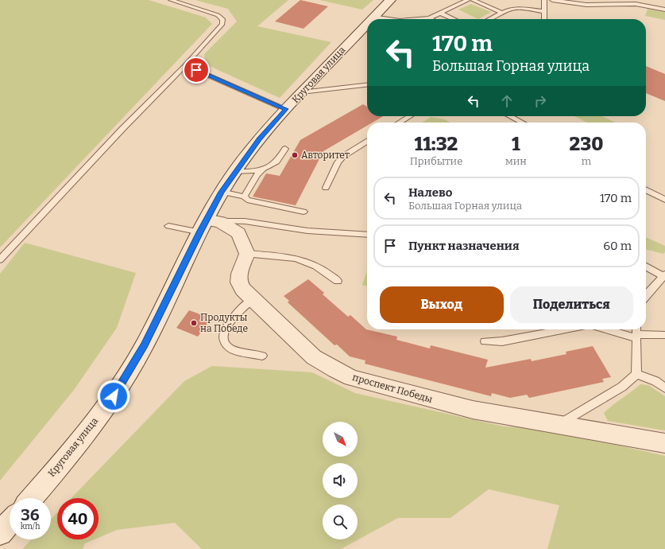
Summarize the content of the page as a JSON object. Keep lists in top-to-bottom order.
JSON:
{
  "streets": {
    "street": ["Круговая улица", "проспект Победы"]
  },
  "places": ["Авторитет", "Продукты на Победе"],
  "north": "bottom right",
  "page": {
    "turn": ["170 m", "Большая Горная улица"],
    "eta": [
      "11:32",
      "Прибытие",
      "1",
      "мин",
      "230",
      "m"
    ],
    "list": [
      {
        "name": "Налево",
        "note": "Большая Горная улица",
        "value": "170 m"
      },
      {
        "name": "Пункт назначения",
        "value": "60 m"
      }
    ],
    "buttons": ["Выход", "Поделиться"],
    "speed": "36 km/h",
    "limit": "40"
  }
}
